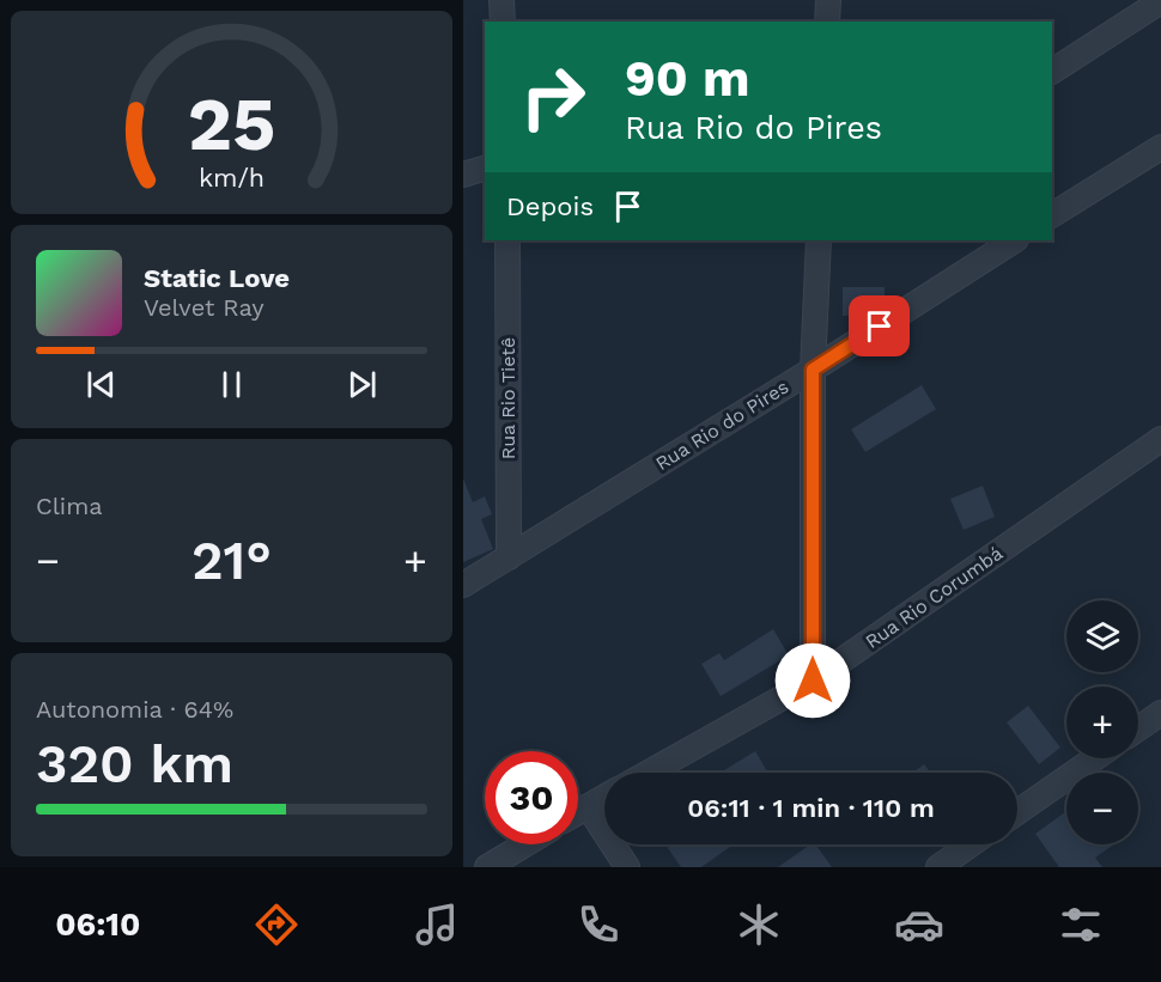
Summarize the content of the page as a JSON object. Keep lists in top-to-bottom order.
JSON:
{
  "streets": {
    "street": ["Rua Rio Tietê", "Rua Rio do Pires", "Rua Rio Corumbá"]
  },
  "crossings": [
    ["Rua Rio Tietê", "Rua Rio do Pires"]
  ],
  "page": {
    "turn": ["90 m", "Rua Rio do Pires"],
    "then": "Depois",
    "song": ["Static Love", "Velvet Ray"],
    "tile": [
      "Clima",
      ["Autonomia · 64%", "320 km"]
    ],
    "heat": ["−", "21°", "+"],
    "map_buttons": ["+", "−"],
    "limit": "30",
    "trip": "06:11 · 1 min · 110 m",
    "tabs": "06:10",
    "gauge": ["25", "km/h"]
  }
}
